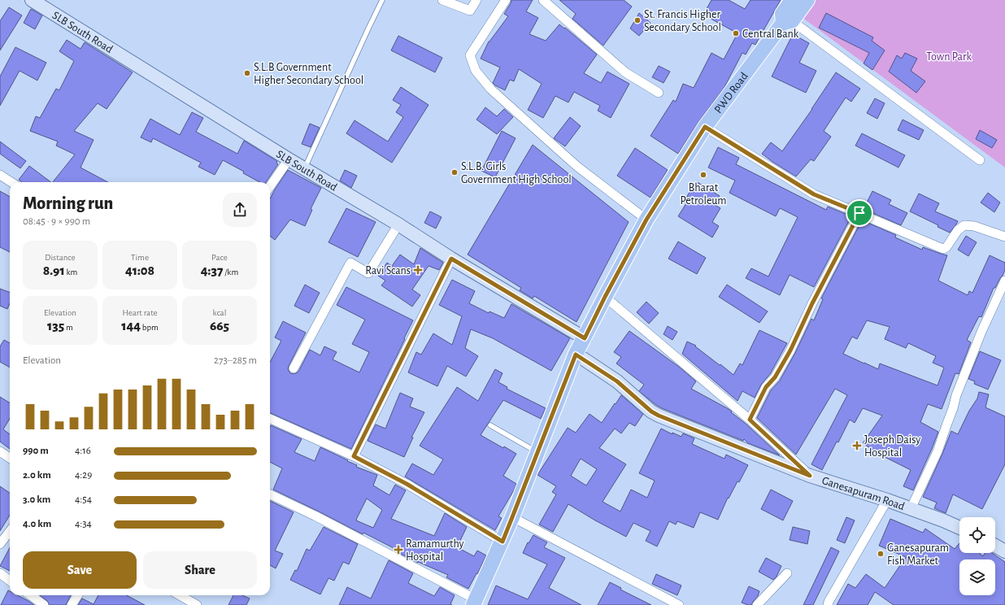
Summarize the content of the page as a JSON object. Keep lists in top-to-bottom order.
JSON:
{
  "streets": {
    "main road": ["PWD Road"],
    "street": ["SLB South Road", "Ganesapuram Road"]
  },
  "crossings": [
    ["SLB South Road", "PWD Road"],
    ["PWD Road", "Ganesapuram Road"]
  ],
  "parks": ["Town Park"],
  "places": {
    "other": [
      "St. Francis Higher Secondary School",
      "Central Bank",
      "S.L.B Government Higher Secondary School",
      "S.L.B. Girls Government High School",
      "Bharat Petroleum",
      "Ganesapuram Fish Market"
    ],
    "health": ["Ravi Scans", "Joseph Daisy Hospital", "Ramamurthy Hospital"]
  },
  "page": {
    "heading": ["Morning run", "08:45 · 9 × 990 m"],
    "stats": [
      ["Distance", "8.91 km"],
      ["Time", "41:08"],
      ["Pace", "4:37 /km"],
      ["Elevation", "135 m"],
      ["Heart rate", "144 bpm"],
      ["kcal", "665"]
    ],
    "chart": ["Elevation", "273–285 m"],
    "list": [
      {
        "name": "990 m",
        "note": "4:16"
      },
      {
        "name": "2.0 km",
        "note": "4:29"
      },
      {
        "name": "3.0 km",
        "note": "4:54"
      },
      {
        "name": "4.0 km",
        "note": "4:34"
      }
    ],
    "buttons": ["Save", "Share"]
  }
}
